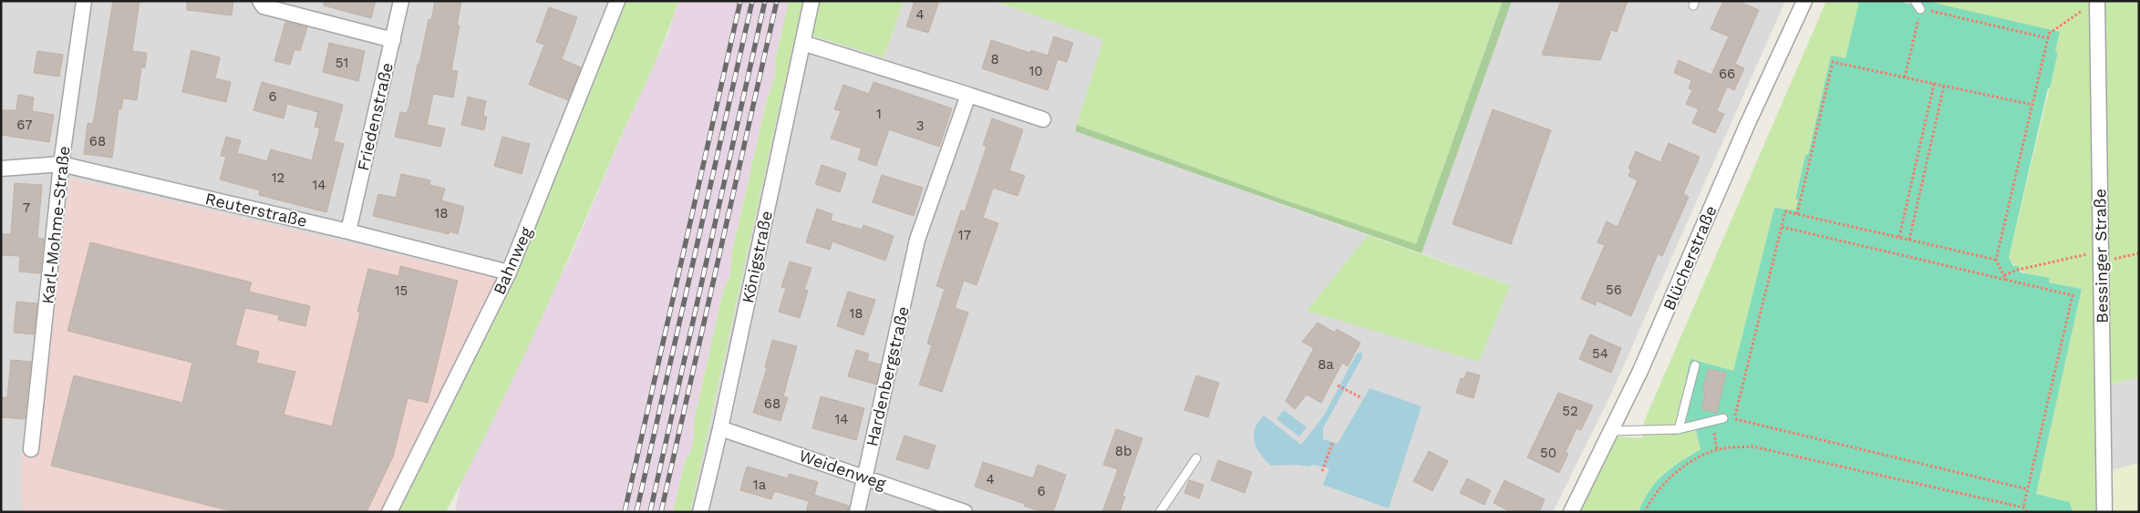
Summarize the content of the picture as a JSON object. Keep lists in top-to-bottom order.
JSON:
{
  "streets": {
    "street": [
      "Friedenstraße",
      "Reuterstraße",
      "Karl-Mohme-Straße",
      "Bessinger Straße",
      "Königstraße",
      "Blücherstraße",
      "Bahnweg",
      "Hardenbergstraße",
      "Weidenweg"
    ]
  },
  "crossings": [
    ["Friedenstraße", "Reuterstraße"],
    ["Reuterstraße", "Karl-Mohme-Straße"],
    ["Reuterstraße", "Bahnweg"],
    ["Königstraße", "Weidenweg"],
    ["Hardenbergstraße", "Weidenweg"]
  ],
  "house_numbers": [
    "4",
    "8",
    "51",
    "10",
    "66",
    "6",
    "1",
    "67",
    "3",
    "68",
    "12",
    "14",
    "7",
    "18",
    "17",
    "56",
    "15",
    "18",
    "54",
    "8a",
    "68",
    "52",
    "14",
    "8b",
    "50",
    "4",
    "1a",
    "6"
  ]
}
